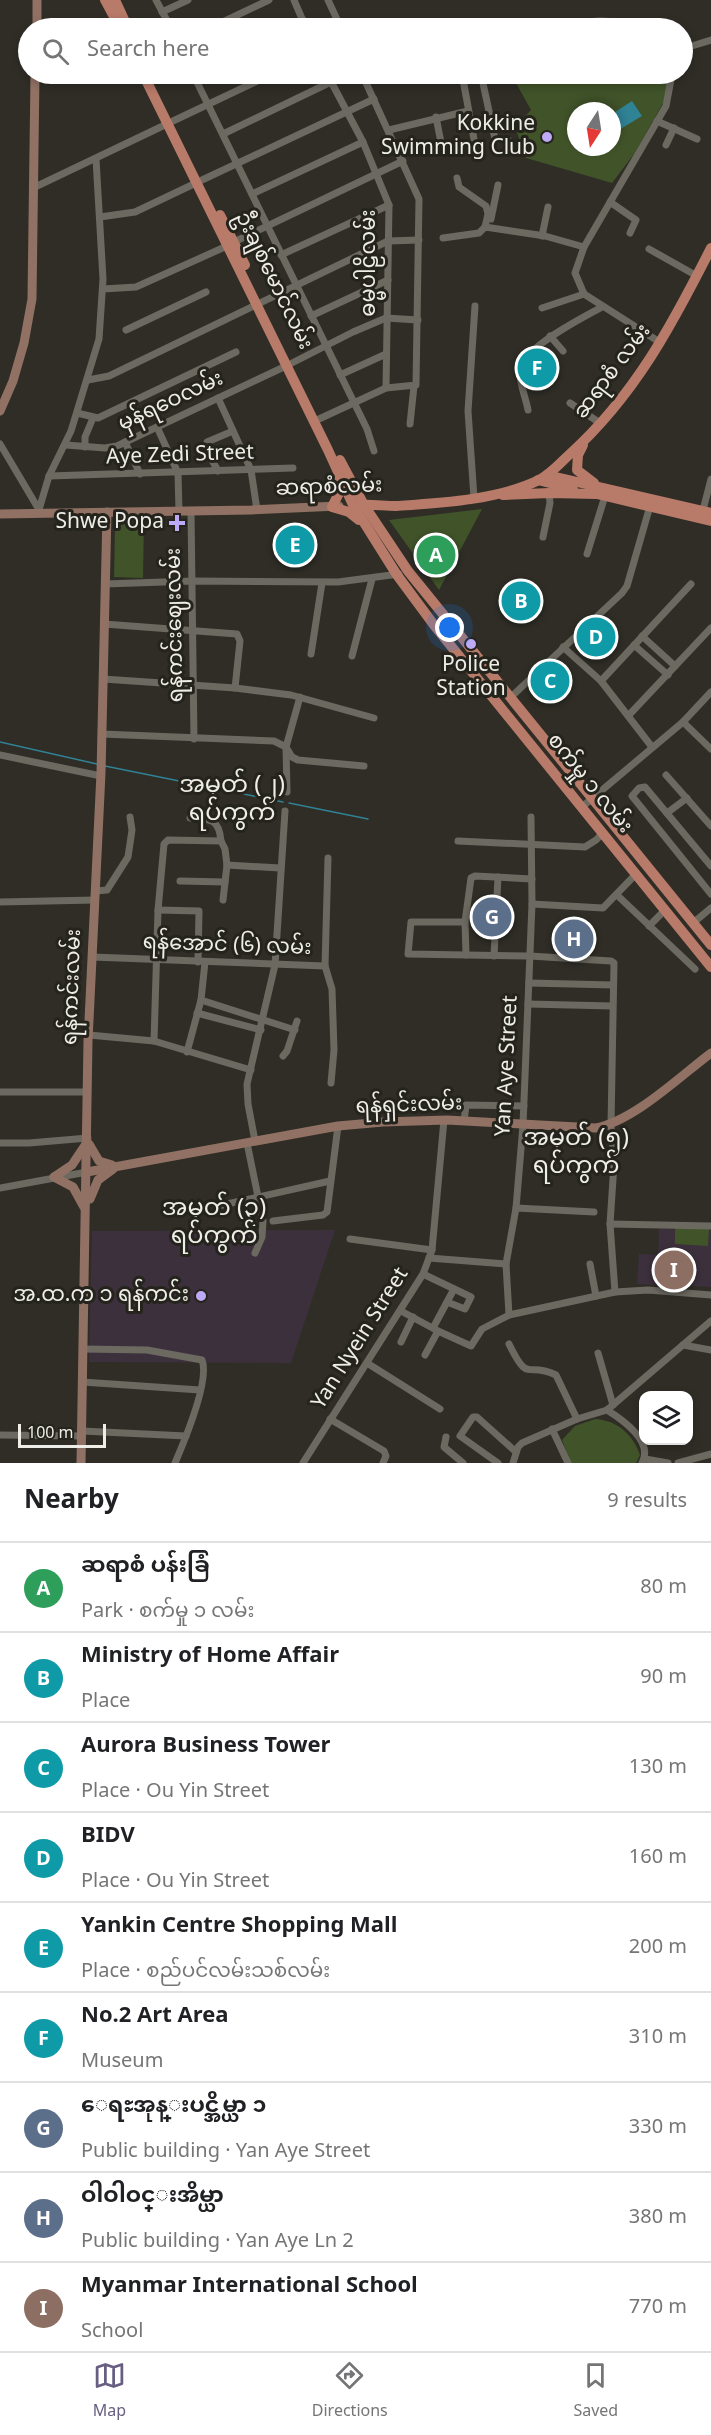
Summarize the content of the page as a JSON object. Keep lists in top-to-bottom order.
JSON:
{
  "streets": {
    "main road": [
      "ဦးချစ်မောင်လမ်း",
      "ဆရာစံ လမ်း",
      "ဆရာစံလမ်း",
      "စက်မှု ၁ လမ်း",
      "ရန်ကင်းလမ်း",
      "ရန်ရှင်းလမ်း"
    ],
    "street": [
      "ဓမ္မပါဠိလမ်း",
      "မှန်ရဝေလမ်း",
      "Aye Zedi Street",
      "ရန်ကင်းဈေးလမ်း",
      "ရန်အောင် (၆) လမ်း",
      "Yan Aye Street",
      "Yan Nyein Street"
    ]
  },
  "crossings": [
    ["ဓမ္မပါဠိလမ်း", "မှန်ရဝေလမ်း"],
    ["ဦးချစ်မောင်လမ်း", "မှန်ရဝေလမ်း"],
    ["ဦးချစ်မောင်လမ်း", "ဆရာစံလမ်း"],
    ["ဆရာစံ လမ်း", "ဆရာစံလမ်း"],
    ["ဆရာစံလမ်း", "ရန်ကင်းဈေးလမ်း"],
    ["ဆရာစံလမ်း", "ရန်ကင်းလမ်း"],
    ["ရန်အောင် (၆) လမ်း", "ရန်ကင်းလမ်း"],
    ["ရန်ကင်းလမ်း", "ရန်ရှင်းလမ်း"],
    ["Yan Aye Street", "ရန်ရှင်းလမ်း"],
    ["ရန်ရှင်းလမ်း", "Yan Nyein Street"]
  ],
  "districts": ["အမှတ် (၂) ရပ်ကွက်", "အမှတ် (၅) ရပ်ကွက်", "အမှတ် (၃) ရပ်ကွက်"],
  "places": {
    "other": ["Kokkine Swimming Club", "Police Station", "အ.ထ.က ၁ ရန်ကင်း"],
    "health": ["Shwe Popa"]
  },
  "scale_bar": "100 m",
  "north": "bottom",
  "page": {
    "search": "Search here",
    "pins": [
      "F",
      "E",
      "A",
      "B",
      "D",
      "C",
      "G",
      "H",
      "I"
    ],
    "scale": "100 m",
    "heading": ["Nearby", "9 results"],
    "list": [
      {
        "mark": "A",
        "name": "ဆရာစံ ပန်းခြံ",
        "note": "Park · စက်မှု ၁ လမ်း",
        "value": "80 m"
      },
      {
        "mark": "B",
        "name": "Ministry of Home Affair",
        "note": "Place",
        "value": "90 m"
      },
      {
        "mark": "C",
        "name": "Aurora Business Tower",
        "note": "Place · Ou Yin Street",
        "value": "130 m"
      },
      {
        "mark": "D",
        "name": "BIDV",
        "note": "Place · Ou Yin Street",
        "value": "160 m"
      },
      {
        "mark": "E",
        "name": "Yankin Centre Shopping Mall",
        "note": "Place · စည်ပင်လမ်းသစ်လမ်း",
        "value": "200 m"
      },
      {
        "mark": "F",
        "name": "No.2 Art Area",
        "note": "Museum",
        "value": "310 m"
      },
      {
        "mark": "G",
        "name": "ေရႊအုန္းပင္အိမ္ယာ ၁",
        "note": "Public building · Yan Aye Street",
        "value": "330 m"
      },
      {
        "mark": "H",
        "name": "ဝါဝါဝင္းအိမ္ယာ",
        "note": "Public building · Yan Aye Ln 2",
        "value": "380 m"
      },
      {
        "mark": "I",
        "name": "Myanmar International School",
        "note": "School",
        "value": "770 m"
      }
    ],
    "nav": ["Map", "Directions", "Saved"]
  }
}
